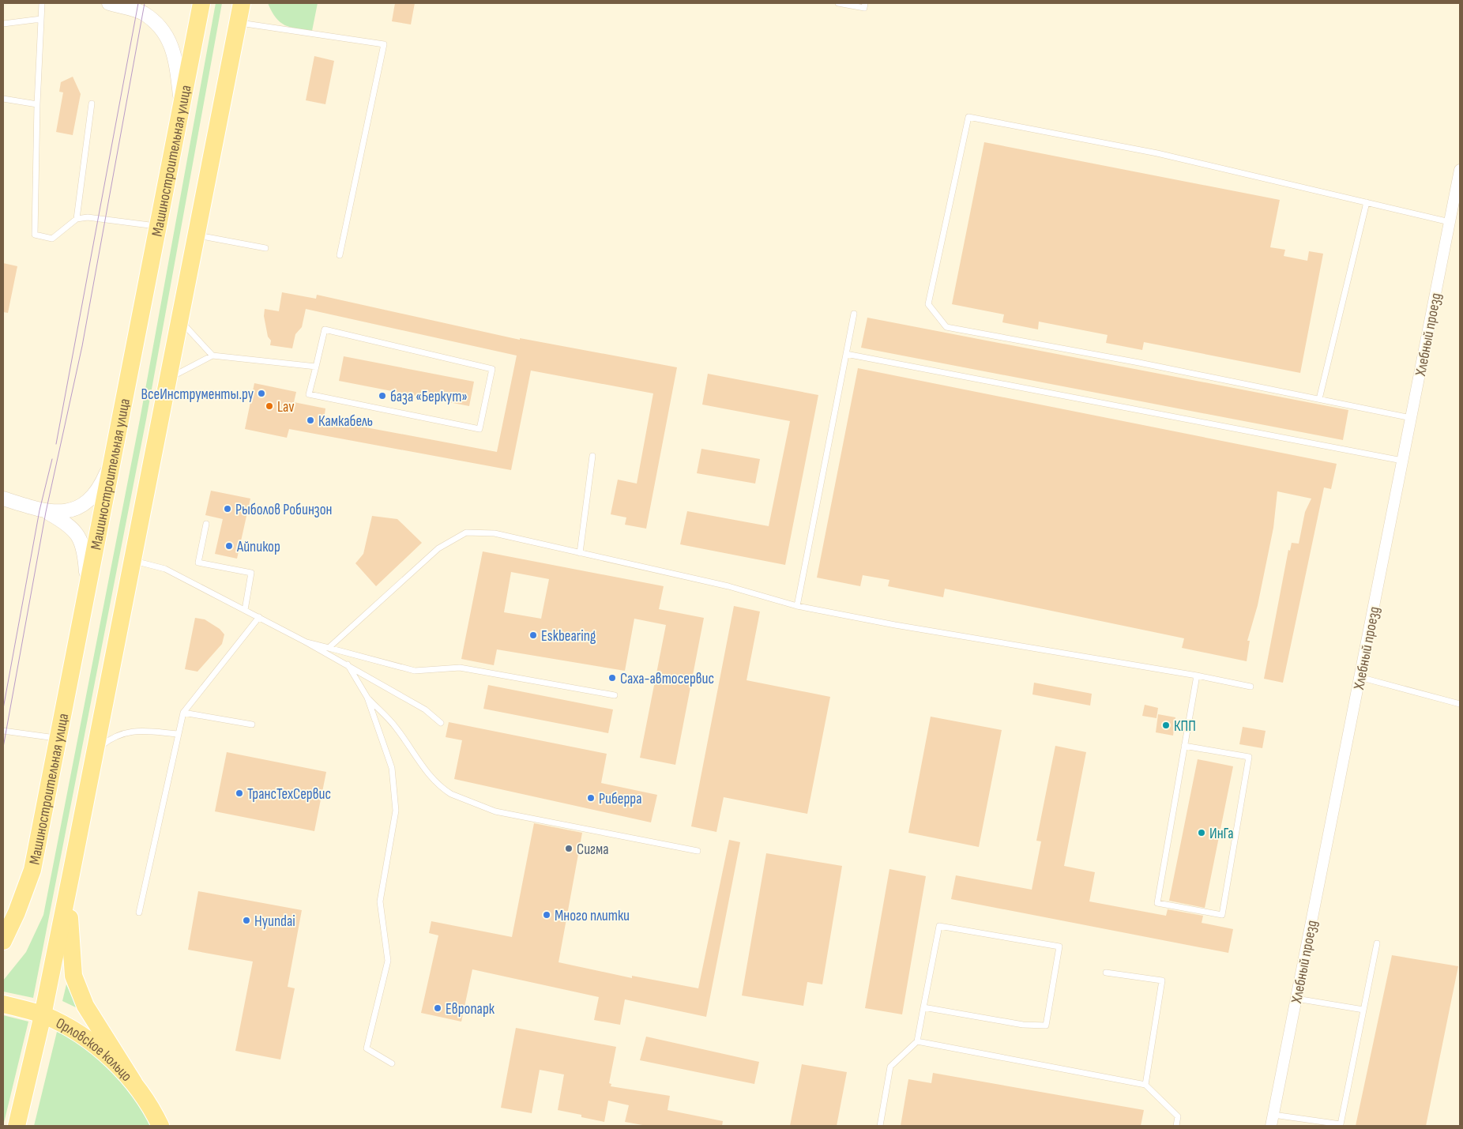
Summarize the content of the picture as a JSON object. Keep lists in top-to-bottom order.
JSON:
{
  "streets": {
    "main road": ["Машиностроительная улица", "Орловское кольцо"],
    "street": ["Хлебный проезд"]
  },
  "places": [
    "ВсеИнструменты.ру",
    "база «Беркут»",
    "Lav",
    "Камкабель",
    "Рыболов Робинзон",
    "Айпикор",
    "Eskbearing",
    "Саха-автосервис",
    "КПП",
    "ТрансТехСервис",
    "Риберра",
    "ИнГа",
    "Сигма",
    "Много плитки",
    "Hyundai",
    "Европарк"
  ]
}
